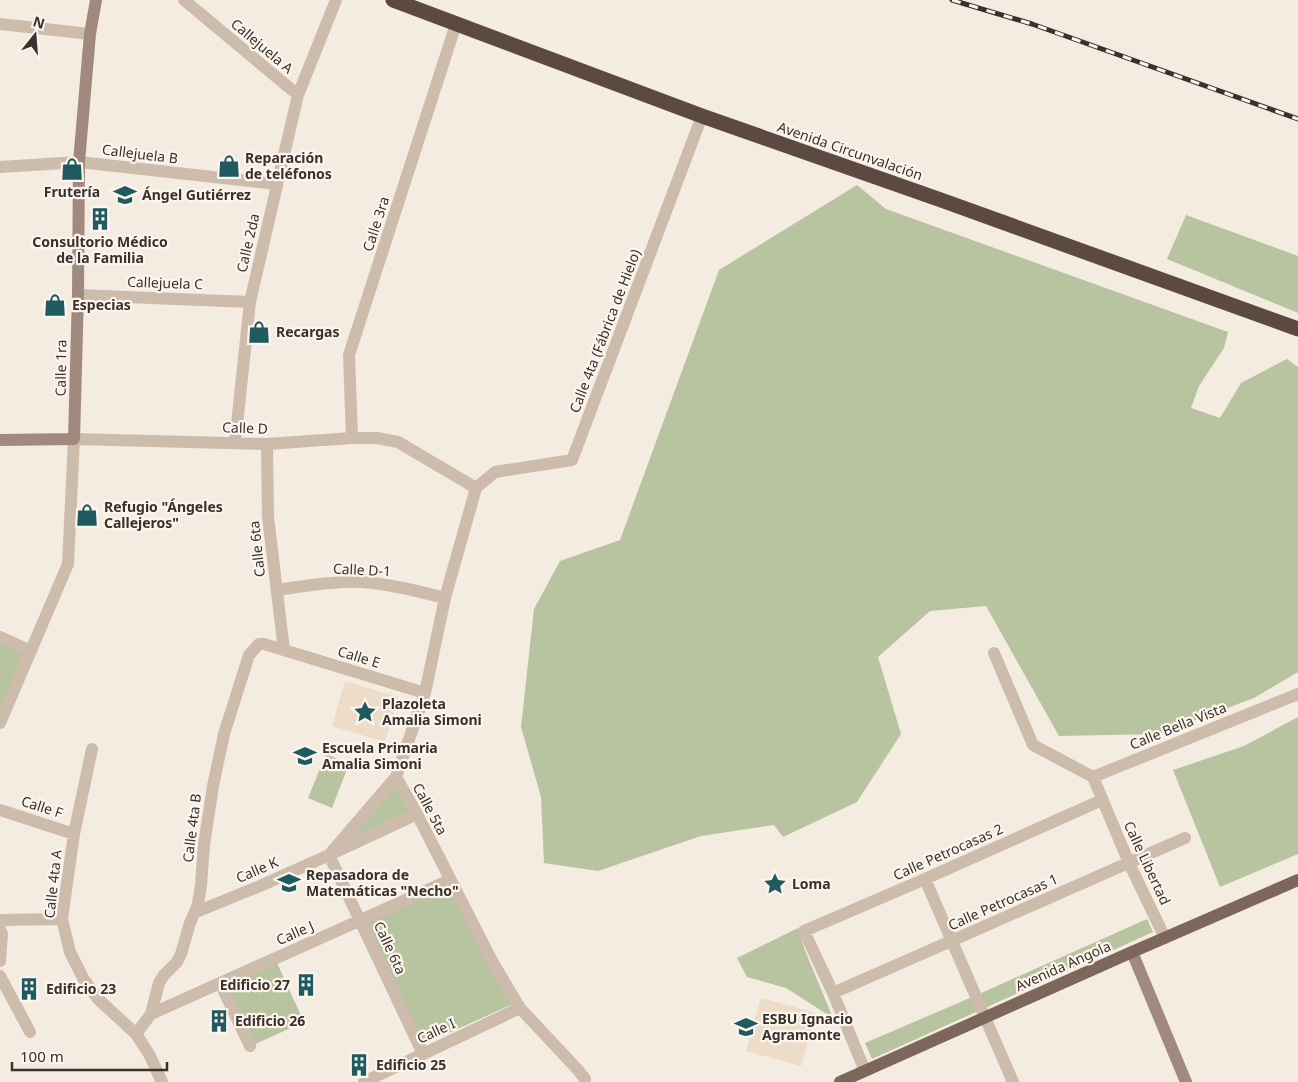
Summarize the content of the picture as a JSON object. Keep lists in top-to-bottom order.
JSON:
{
  "streets": {
    "highway": ["Avenida Circunvalación"],
    "main road": ["Avenida Angola"],
    "street": [
      "Callejuela A",
      "Callejuela B",
      "Calle 3ra",
      "Calle 2da",
      "Callejuela C",
      "Calle 4ta (Fábrica de Hielo)",
      "Calle 1ra",
      "Calle D",
      "Calle 6ta",
      "Calle D-1",
      "Calle E",
      "Calle Bella Vista",
      "Calle F",
      "Calle 5ta",
      "Calle 4ta B",
      "Calle Petrocasas 2",
      "Calle Libertad",
      "Calle K",
      "Calle 4ta A",
      "Calle Petrocasas 1",
      "Calle J",
      "Calle I"
    ]
  },
  "crossings": [
    ["Callejuela A", "Calle 2da"],
    ["Avenida Circunvalación", "Calle 3ra"],
    ["Avenida Circunvalación", "Calle 4ta (Fábrica de Hielo)"],
    ["Callejuela B", "Calle 2da"],
    ["Callejuela B", "Calle 1ra"],
    ["Calle 3ra", "Calle D"],
    ["Calle 2da", "Callejuela C"],
    ["Calle 2da", "Calle D"],
    ["Callejuela C", "Calle 1ra"],
    ["Calle 4ta (Fábrica de Hielo)", "Calle D"],
    ["Calle 4ta (Fábrica de Hielo)", "Calle 5ta"],
    ["Calle 1ra", "Calle D"],
    ["Calle D", "Calle 6ta"],
    ["Calle D", "Calle 5ta"],
    ["Calle 6ta", "Calle D-1"],
    ["Calle 6ta", "Calle E"],
    ["Calle 6ta", "Calle 4ta B"],
    ["Calle 6ta", "Calle K"],
    ["Calle 6ta", "Calle J"],
    ["Calle 6ta", "Calle I"],
    ["Calle D-1", "Calle 5ta"],
    ["Calle E", "Calle 5ta"],
    ["Calle E", "Calle 4ta B"],
    ["Calle F", "Calle 4ta A"],
    ["Calle 5ta", "Calle K"],
    ["Calle 5ta", "Calle J"],
    ["Calle 5ta", "Calle I"],
    ["Calle 4ta B", "Calle K"],
    ["Calle 4ta B", "Calle 4ta A"],
    ["Calle 4ta B", "Calle J"],
    ["Calle Petrocasas 2", "Calle Libertad"],
    ["Calle Petrocasas 2", "Calle Petrocasas 1"],
    ["Calle Libertad", "Calle Petrocasas 1"],
    ["Calle Libertad", "Avenida Angola"]
  ],
  "places": {
    "shop": [
      "Reparación de teléfonos",
      "Frutería",
      "Especias",
      "Recargas",
      "Refugio \"Ángeles Callejeros\""
    ],
    "school or university": [
      "Ángel Gutiérrez",
      "Escuela Primaria Amalia Simoni",
      "Repasadora de Matemáticas \"Necho\"",
      "ESBU Ignacio Agramonte"
    ],
    "building": [
      "Consultorio Médico de la Familia",
      "Edificio 27",
      "Edificio 23",
      "Edificio 26",
      "Edificio 25"
    ],
    "place": ["Plazoleta Amalia Simoni", "Loma"]
  },
  "scale_bar": "100 m",
  "north": "top"
}
